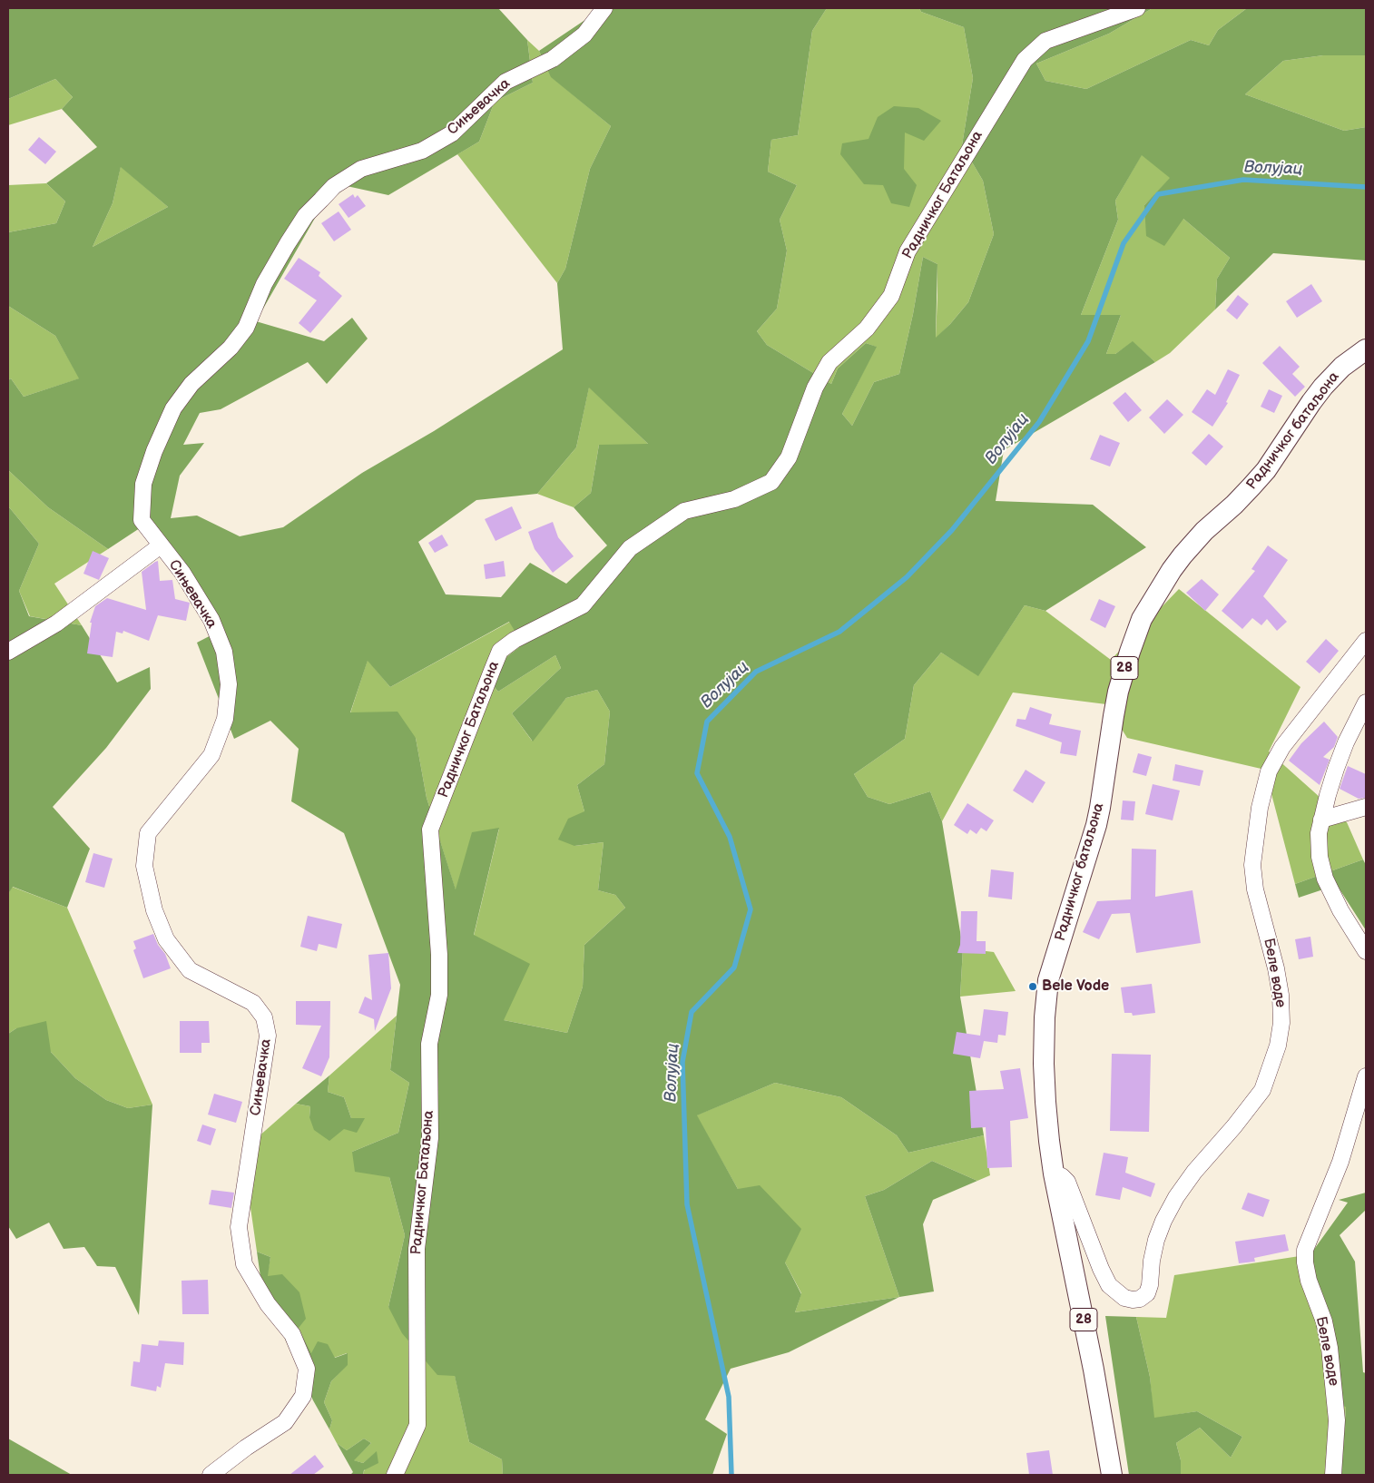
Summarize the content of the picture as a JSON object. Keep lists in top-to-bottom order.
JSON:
{
  "streets": {
    "main road": ["Радничког батаљона", "28"],
    "street": ["Сињевачка", "Радничког Батаљона", "Беле воде"]
  },
  "crossings": [
    ["Радничког батаљона", "Беле воде"]
  ],
  "water": ["Волујац"],
  "places": ["Bele Vode"]
}
